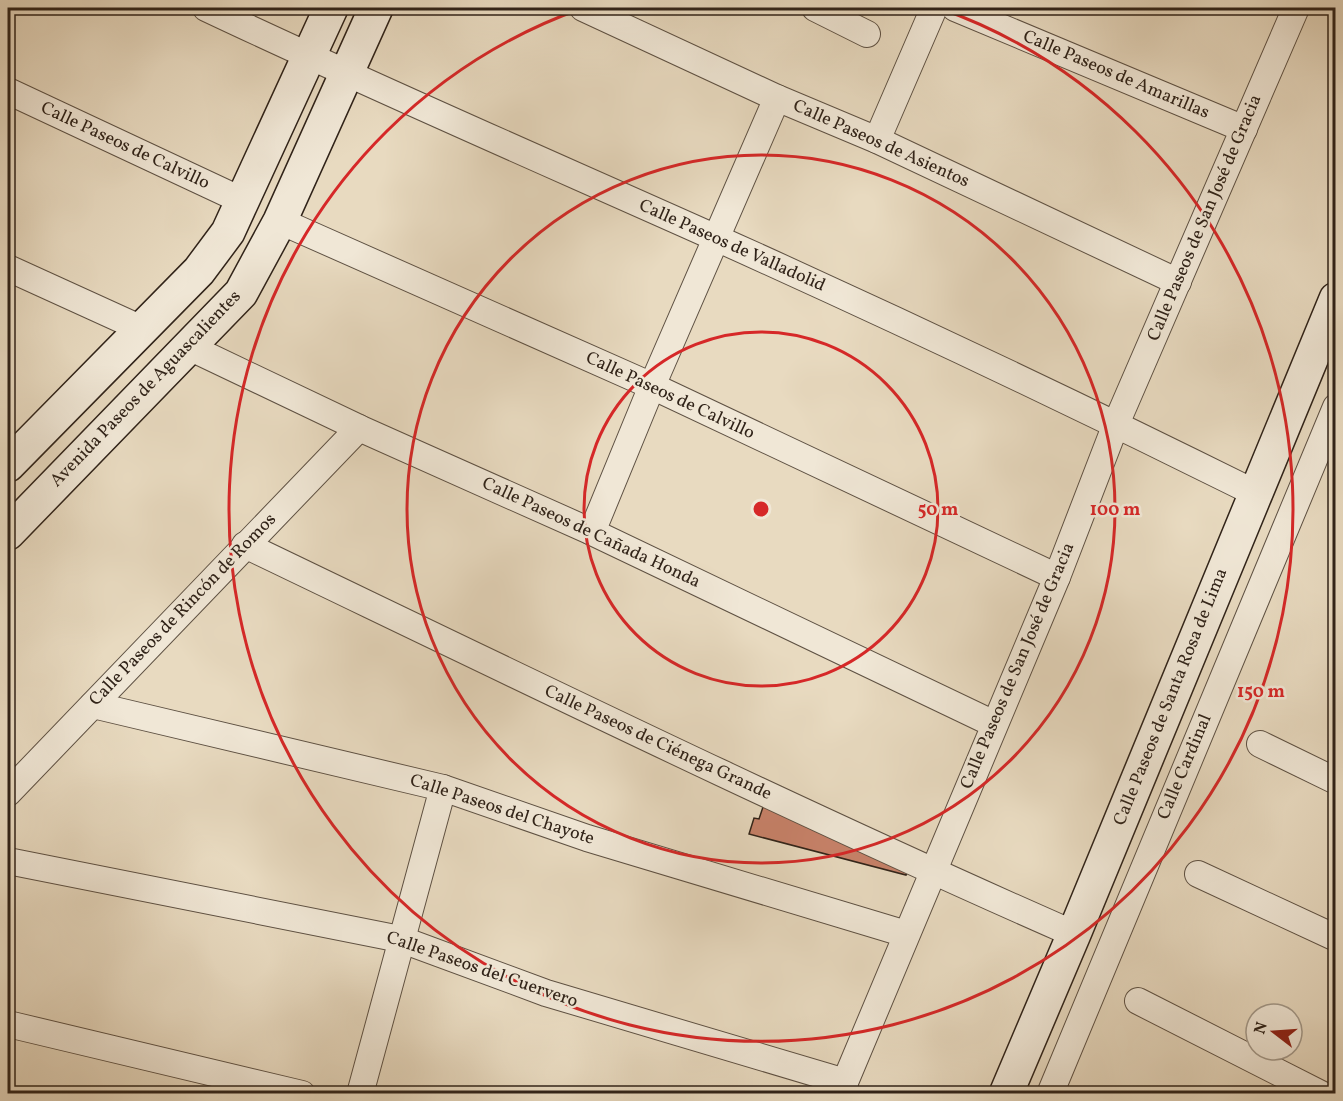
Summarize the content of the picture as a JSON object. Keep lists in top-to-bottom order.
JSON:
{
  "streets": {
    "street": [
      "Calle Paseos de Amarillas",
      "Calle Paseos de Asientos",
      "Calle Paseos de Calvillo",
      "Calle Paseos de San José de Gracia",
      "Calle Paseos de Valladolid",
      "Avenida Paseos de Aguascalientes",
      "Calle Paseos de Cañada Honda",
      "Calle Paseos de Rincón de Romos",
      "Calle Paseos de Santa Rosa de Lima",
      "Calle Paseos de Ciénega Grande",
      "Calle Cardinal",
      "Calle Paseos del Chayote",
      "Calle Paseos del Cuervero"
    ]
  },
  "crossings": [
    ["Calle Paseos de Amarillas", "Calle Paseos de San José de Gracia"],
    ["Calle Paseos de Asientos", "Calle Paseos de San José de Gracia"],
    ["Calle Paseos de Calvillo", "Calle Paseos de San José de Gracia"],
    ["Calle Paseos de Calvillo", "Avenida Paseos de Aguascalientes"],
    ["Calle Paseos de San José de Gracia", "Calle Paseos de Valladolid"],
    ["Calle Paseos de San José de Gracia", "Calle Paseos de Cañada Honda"],
    ["Calle Paseos de San José de Gracia", "Calle Paseos de Ciénega Grande"],
    ["Calle Paseos de San José de Gracia", "Calle Paseos del Chayote"],
    ["Calle Paseos de San José de Gracia", "Calle Paseos del Cuervero"],
    ["Calle Paseos de Valladolid", "Avenida Paseos de Aguascalientes"],
    ["Calle Paseos de Valladolid", "Calle Paseos de Santa Rosa de Lima"],
    ["Avenida Paseos de Aguascalientes", "Calle Paseos de Cañada Honda"],
    ["Calle Paseos de Cañada Honda", "Calle Paseos de Rincón de Romos"],
    ["Calle Paseos de Rincón de Romos", "Calle Paseos de Ciénega Grande"],
    ["Calle Paseos de Rincón de Romos", "Calle Paseos del Chayote"],
    ["Calle Paseos de Santa Rosa de Lima", "Calle Paseos de Ciénega Grande"]
  ],
  "north": "left",
  "rings": ["50 m", "100 m", "150 m"]
}
